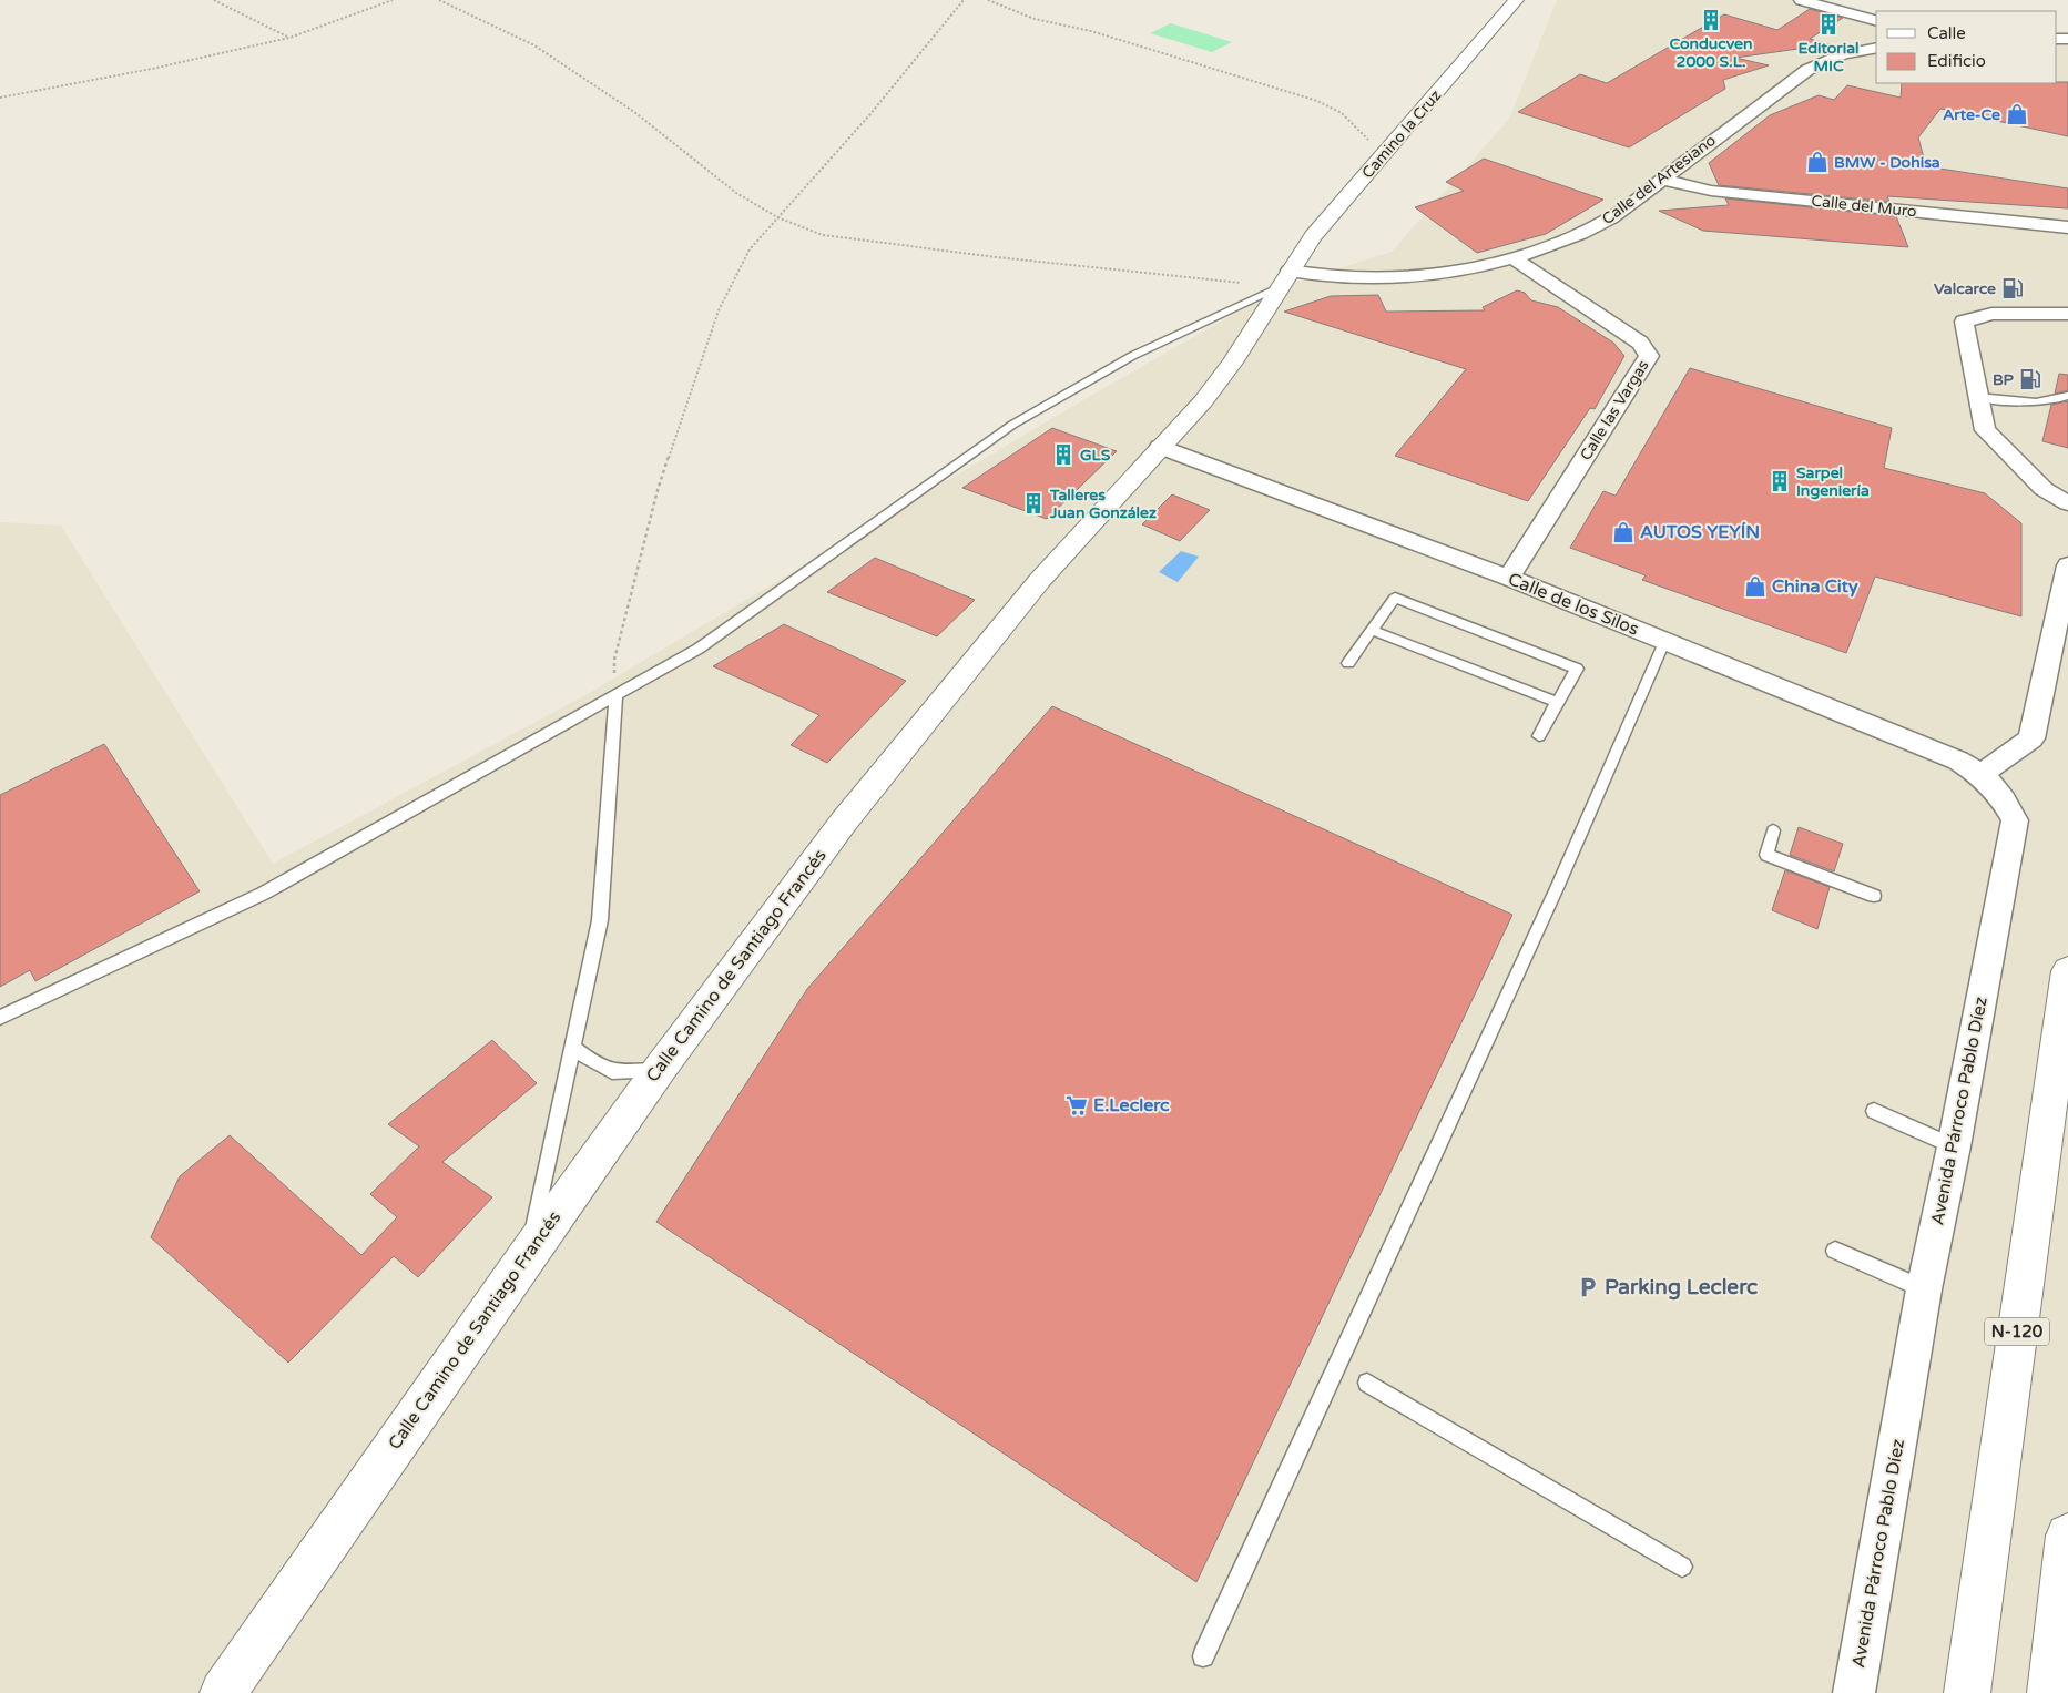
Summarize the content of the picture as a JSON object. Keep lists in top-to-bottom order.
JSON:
{
  "streets": {
    "main road": ["Camino la Cruz", "Calle Camino de Santiago Francés", "N-120"],
    "street": [
      "Calle del Artesiano",
      "Calle del Muro",
      "Calle las Vargas",
      "Calle de los Silos",
      "Avenida Párroco Pablo Díez"
    ]
  },
  "crossings": [
    ["Camino la Cruz", "Calle del Artesiano"],
    ["Camino la Cruz", "Calle Camino de Santiago Francés"],
    ["Calle del Artesiano", "Calle del Muro"],
    ["Calle del Artesiano", "Calle las Vargas"],
    ["Calle del Artesiano", "Calle Camino de Santiago Francés"],
    ["Calle las Vargas", "Calle de los Silos"],
    ["Calle de los Silos", "Calle Camino de Santiago Francés"],
    ["Calle de los Silos", "Avenida Párroco Pablo Díez"]
  ],
  "places": {
    "building": [
      "Conducven 2000 S.L.",
      "Editorial MIC",
      "GLS",
      "Sarpel Ingeniería",
      "Talleres Juan González"
    ],
    "shop": [
      "Arte-Ce",
      "BMW - Dohisa",
      "AUTOS YEYÍN",
      "China City"
    ],
    "fuel station": ["Valcarce", "BP"],
    "supermarket": ["E.Leclerc"],
    "parking": ["Parking Leclerc"]
  },
  "legend": ["Calle", "Edificio"]
}
